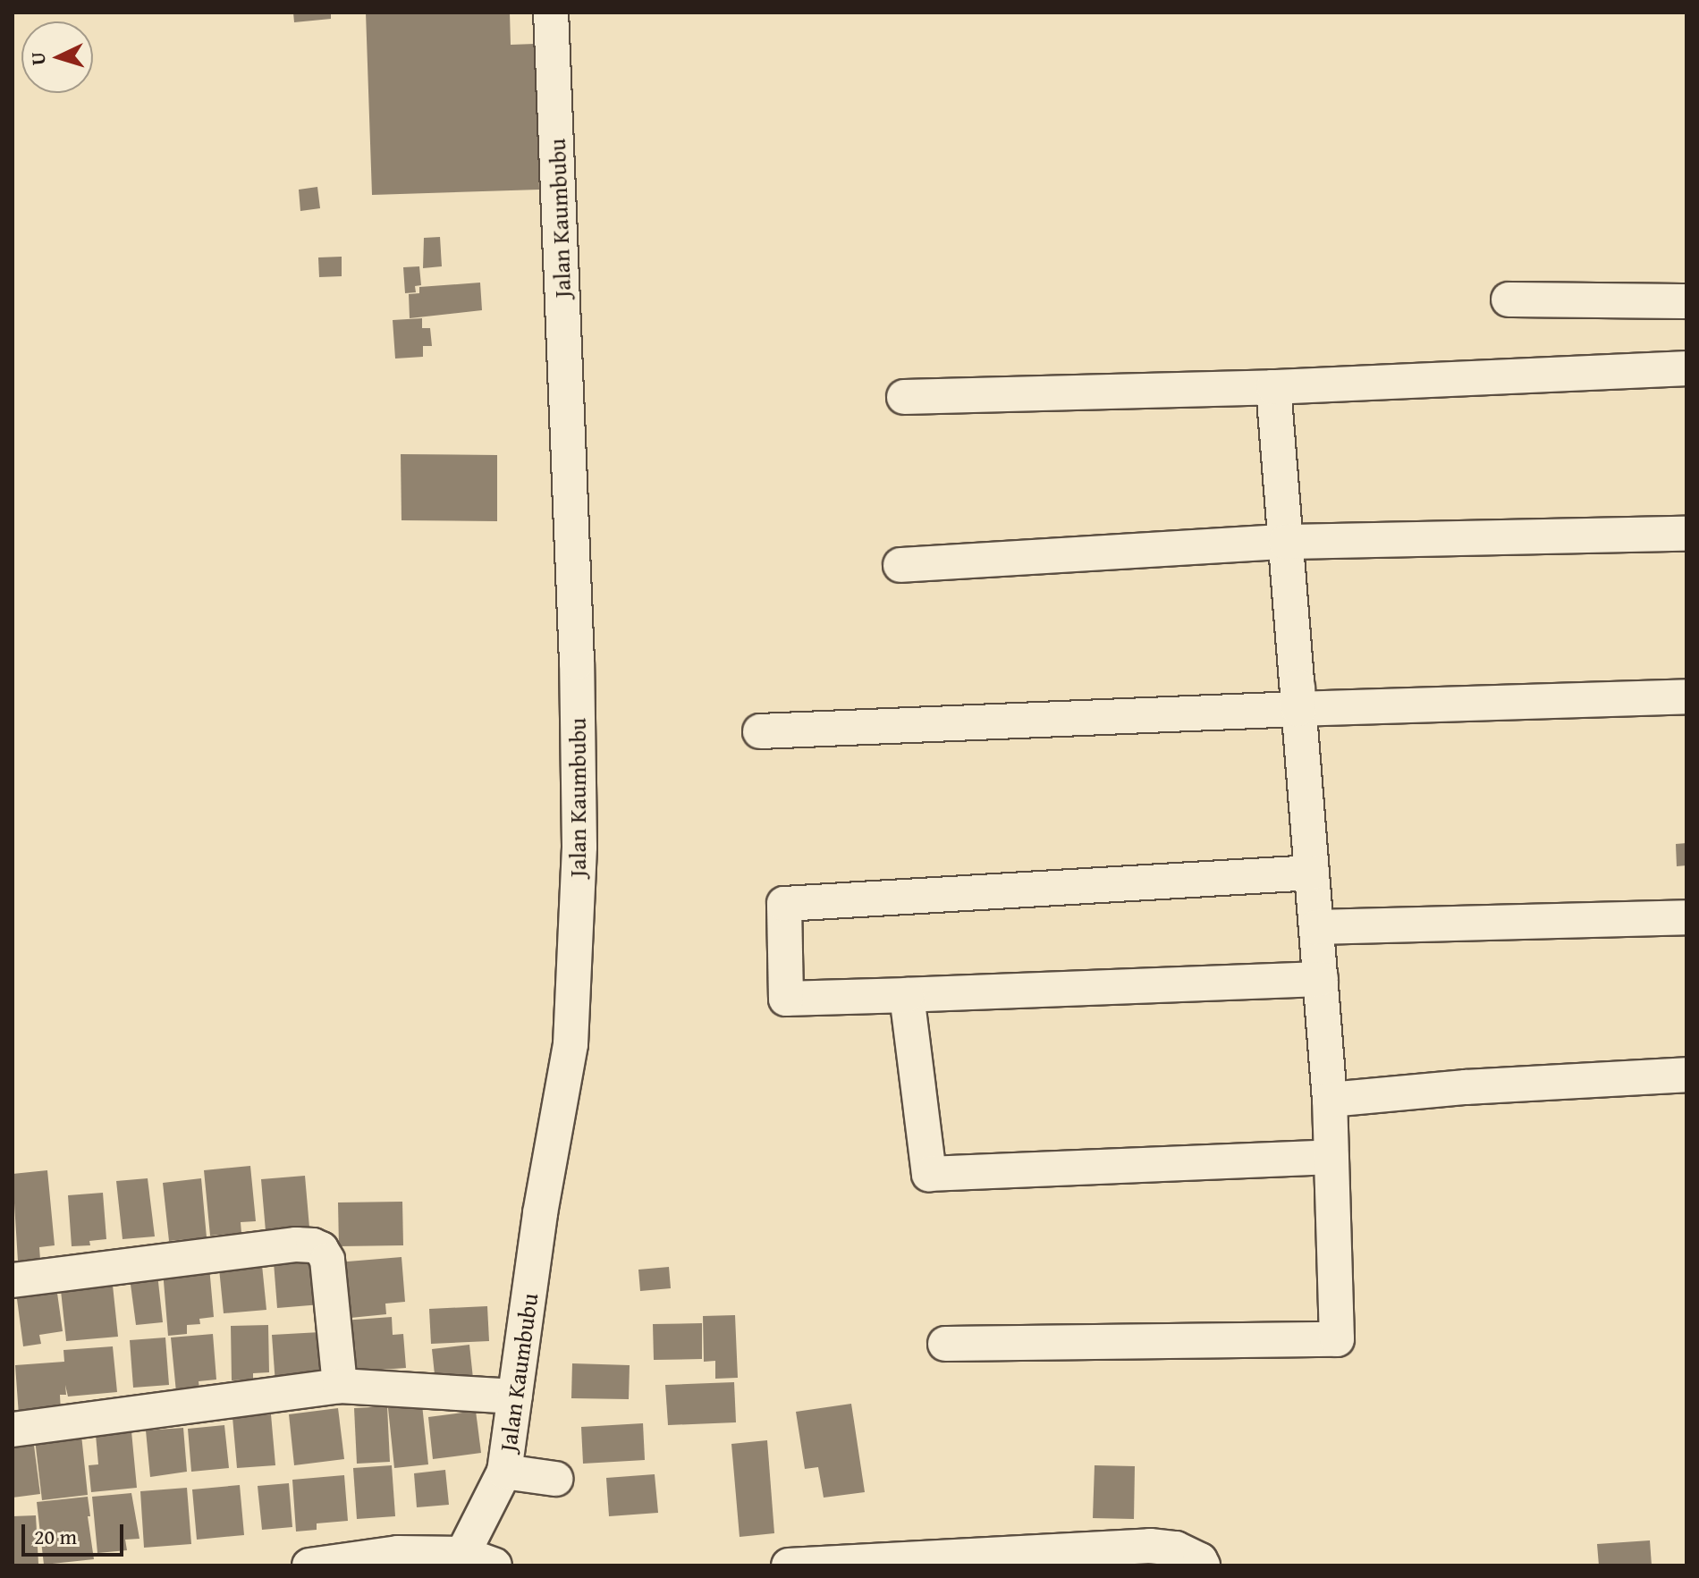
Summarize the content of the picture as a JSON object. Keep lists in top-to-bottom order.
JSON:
{
  "streets": {
    "street": ["Jalan Kaumbubu"]
  },
  "scale_bar": "20 m",
  "north": "left"
}
